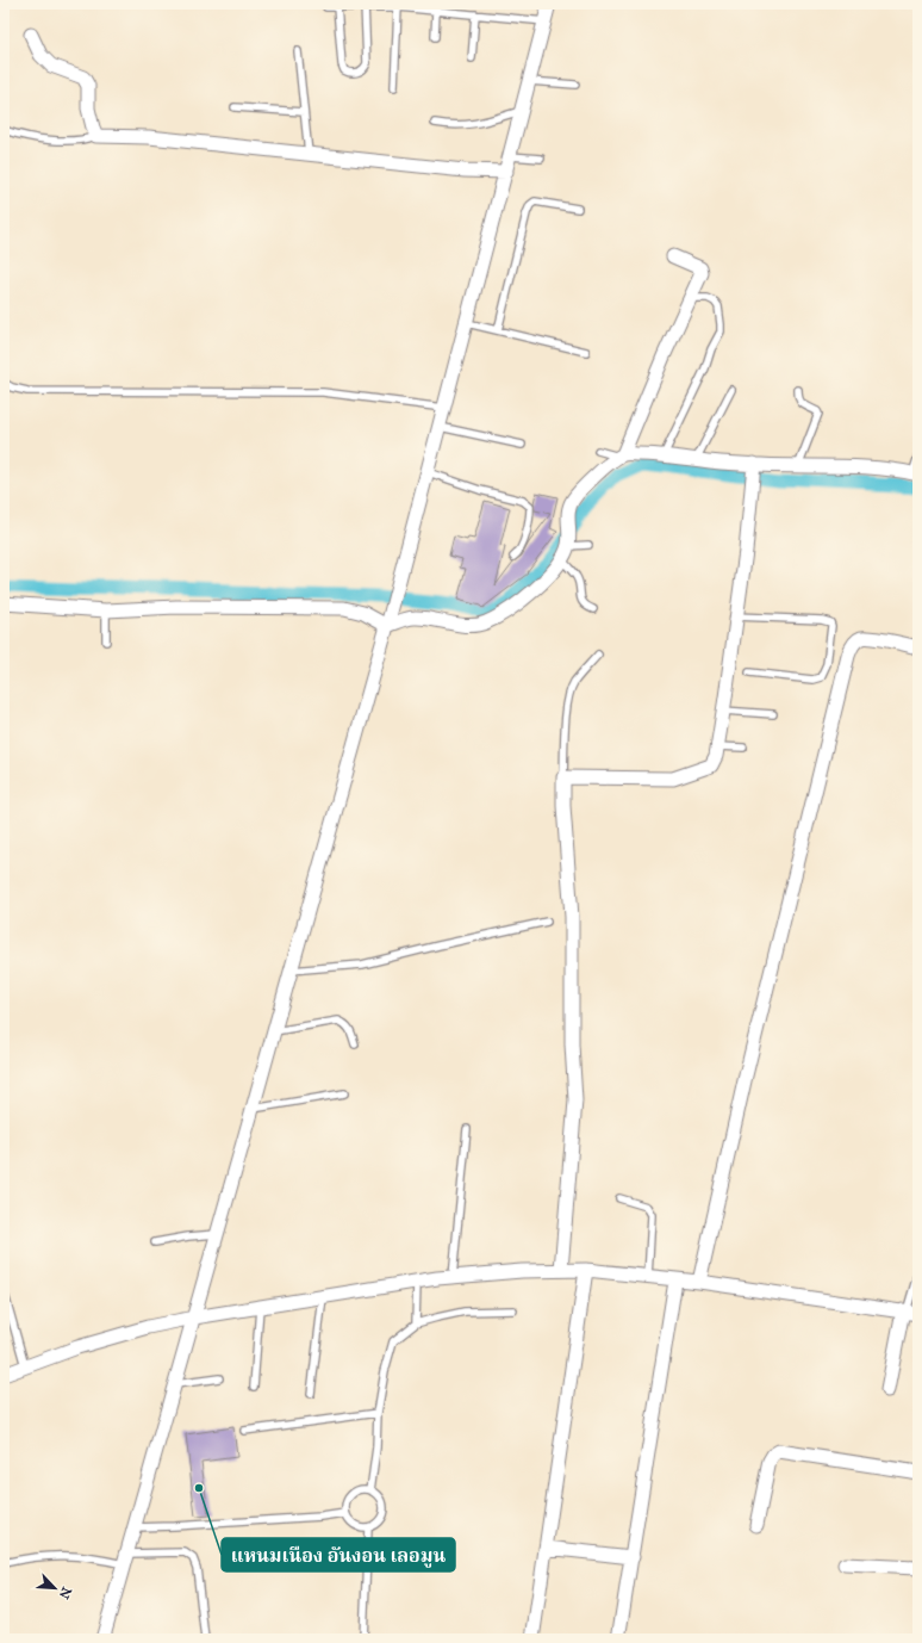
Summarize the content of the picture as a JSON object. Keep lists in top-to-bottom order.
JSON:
{
  "places": ["แหนมเนือง อันงอน เลอมูน"],
  "north": "bottom right"
}
